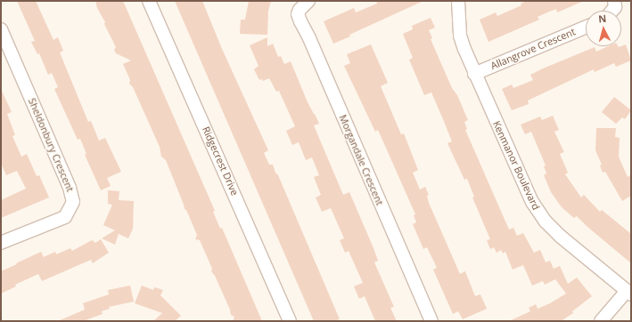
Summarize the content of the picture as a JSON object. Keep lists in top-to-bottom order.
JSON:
{
  "streets": {
    "street": [
      "Allangrove Crescent",
      "Sheldonbury Crescent",
      "Morgandale Crescent",
      "Ridgecrest Drive",
      "Kenmanor Boulevard"
    ]
  },
  "crossings": [
    ["Allangrove Crescent", "Kenmanor Boulevard"]
  ],
  "north": "top"
}
